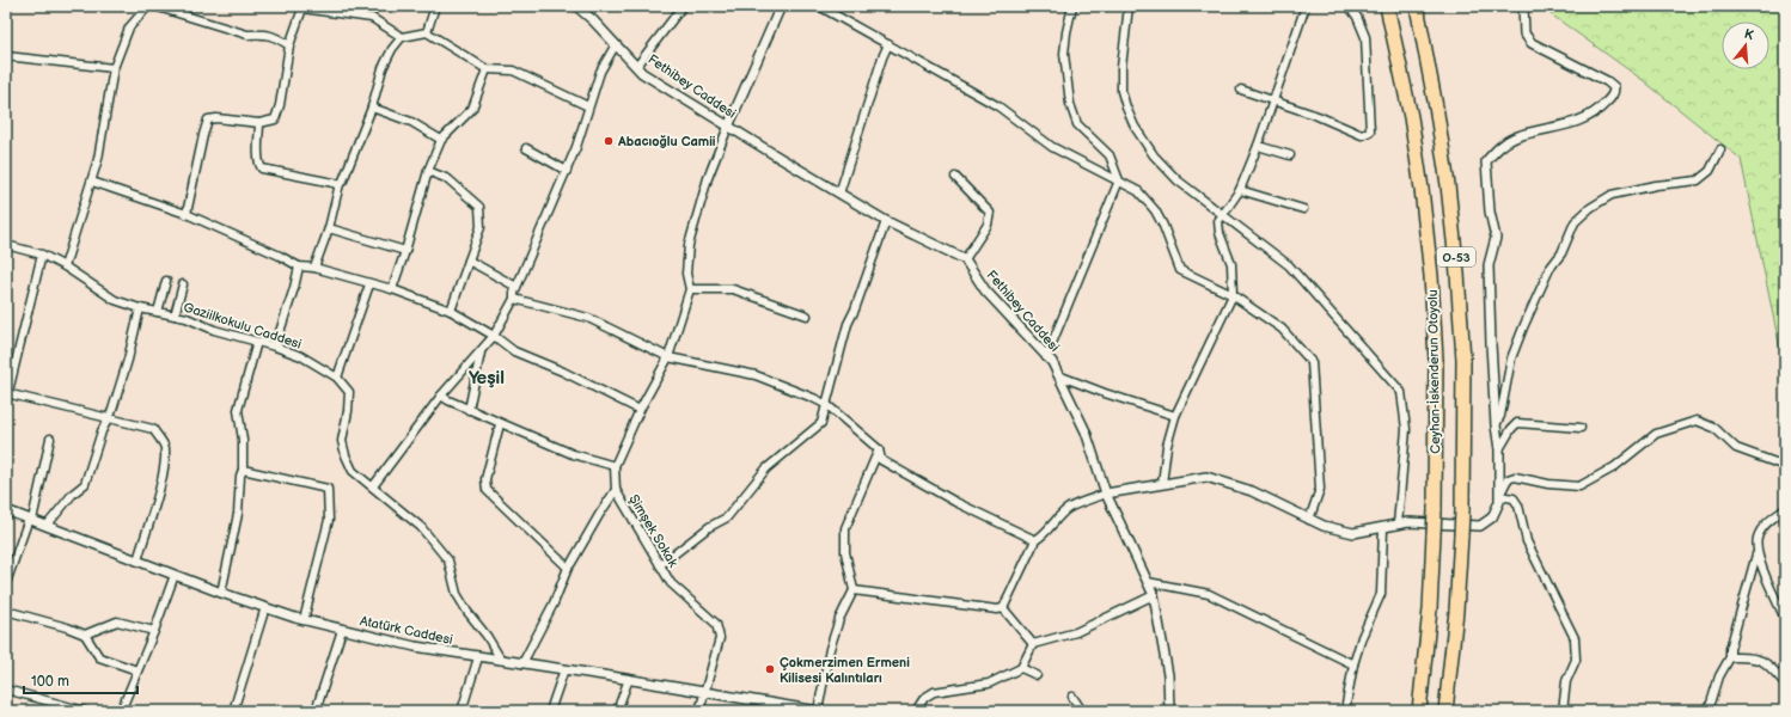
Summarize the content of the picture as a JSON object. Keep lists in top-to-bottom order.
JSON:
{
  "streets": {
    "highway": ["O-53", "Ceyhan-İskenderun Otoyolu"],
    "street": [
      "Fethibey Caddesi",
      "Gaziilkokulu Caddesi",
      "Şimşek Sokak",
      "Atatürk Caddesi"
    ]
  },
  "crossings": [
    ["Gaziilkokulu Caddesi", "Atatürk Caddesi"],
    ["Şimşek Sokak", "Atatürk Caddesi"]
  ],
  "districts": ["Yeşil"],
  "places": ["Abacıoğlu Camii", "Çokmerzimen Ermeni Kilisesi Kalıntıları"],
  "scale_bar": "100 m",
  "north": "top"
}
